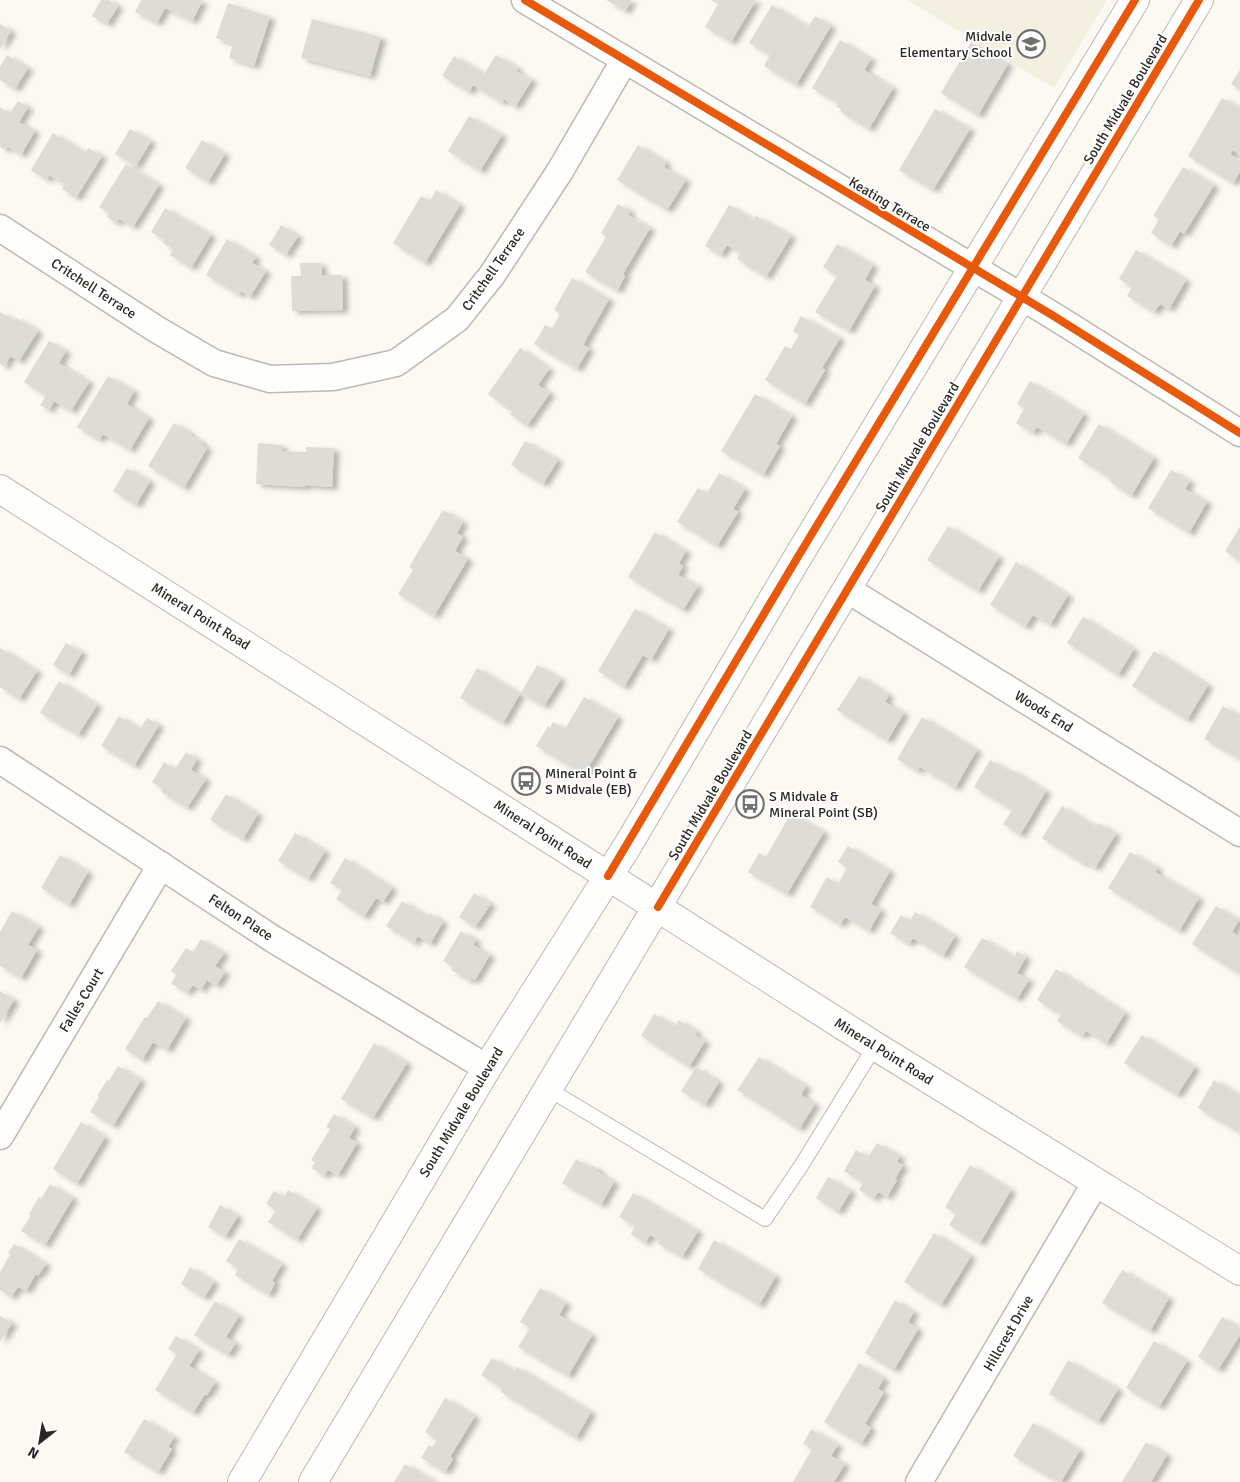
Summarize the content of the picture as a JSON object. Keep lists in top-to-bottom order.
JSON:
{
  "streets": {
    "main road": ["South Midvale Boulevard", "Mineral Point Road"],
    "street": [
      "Keating Terrace",
      "Critchell Terrace",
      "Woods End",
      "Felton Place",
      "Falles Court",
      "Hillcrest Drive"
    ]
  },
  "crossings": [
    ["South Midvale Boulevard", "Keating Terrace"],
    ["South Midvale Boulevard", "Mineral Point Road"],
    ["South Midvale Boulevard", "Woods End"],
    ["South Midvale Boulevard", "Felton Place"],
    ["Keating Terrace", "Critchell Terrace"],
    ["Mineral Point Road", "Hillcrest Drive"],
    ["Felton Place", "Falles Court"]
  ],
  "places": {
    "school or university": ["Midvale Elementary School"],
    "bus stop": ["Mineral Point & S Midvale (EB)", "S Midvale & Mineral Point (SB)"]
  },
  "north": "bottom left"
}
